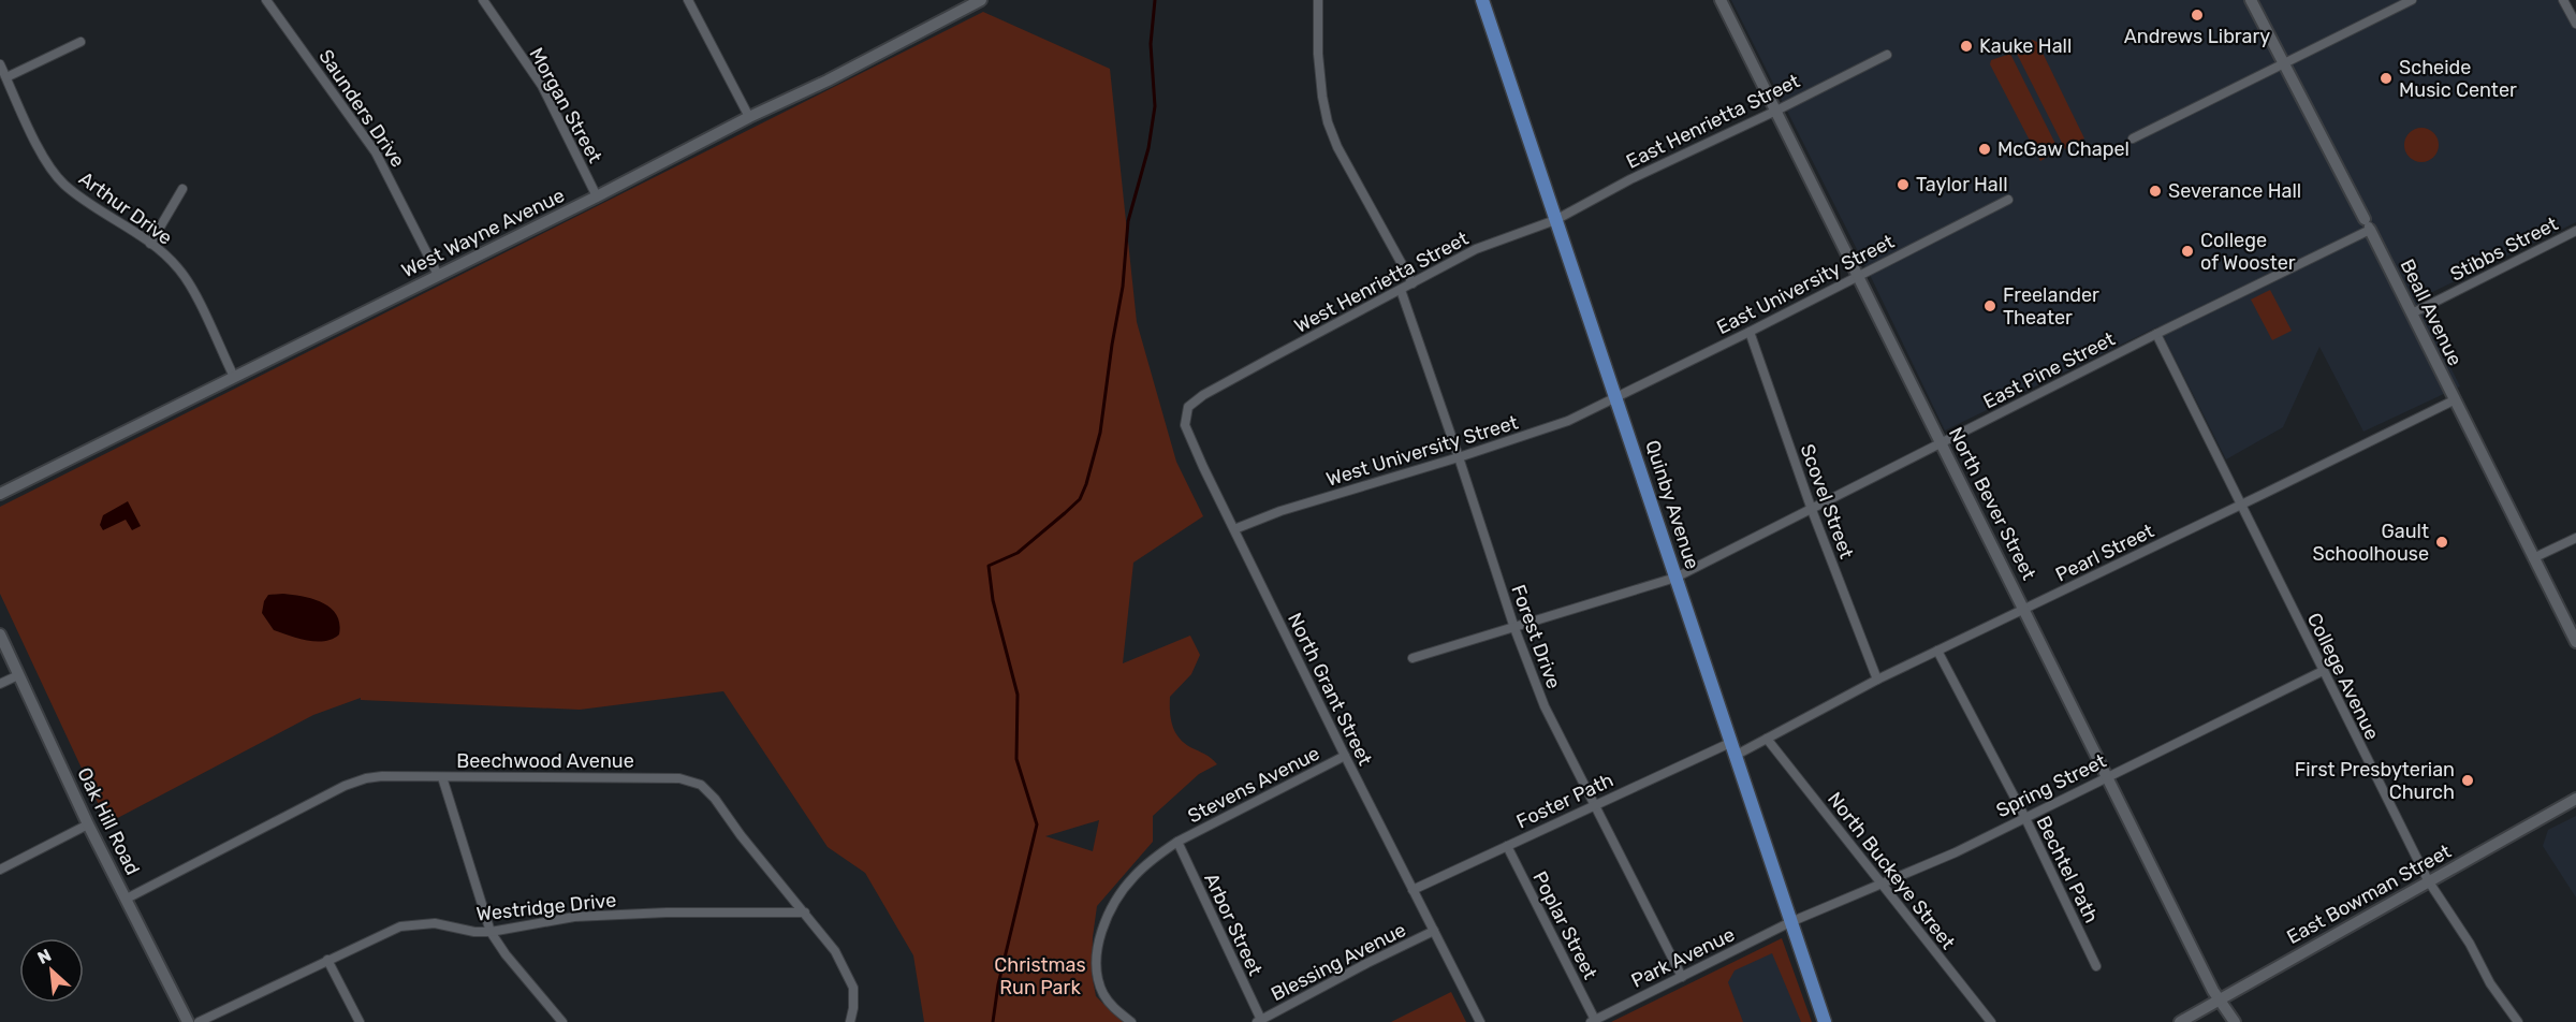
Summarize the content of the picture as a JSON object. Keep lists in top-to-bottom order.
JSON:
{
  "streets": {
    "main road": ["Quinby Avenue"],
    "street": [
      "Morgan Street",
      "Saunders Drive",
      "East Henrietta Street",
      "Arthur Drive",
      "West Wayne Avenue",
      "Stibbs Street",
      "West Henrietta Street",
      "East University Street",
      "Beall Avenue",
      "East Pine Street",
      "West University Street",
      "Scovel Street",
      "North Bever Street",
      "Pearl Street",
      "Forest Drive",
      "College Avenue",
      "North Grant Street",
      "Beechwood Avenue",
      "Stevens Avenue",
      "Spring Street",
      "Foster Path",
      "Oak Hill Road",
      "Bechtel Path",
      "North Buckeye Street",
      "East Bowman Street",
      "Westridge Drive",
      "Arbor Street",
      "Poplar Street",
      "Park Avenue",
      "Blessing Avenue"
    ]
  },
  "crossings": [
    ["Morgan Street", "West Wayne Avenue"],
    ["Saunders Drive", "West Wayne Avenue"],
    ["East Henrietta Street", "West Henrietta Street"],
    ["East Henrietta Street", "North Bever Street"],
    ["East Henrietta Street", "Quinby Avenue"],
    ["Arthur Drive", "West Wayne Avenue"],
    ["Stibbs Street", "Beall Avenue"],
    ["West Henrietta Street", "Quinby Avenue"],
    ["West Henrietta Street", "Forest Drive"],
    ["West Henrietta Street", "North Grant Street"],
    ["East University Street", "West University Street"],
    ["East University Street", "Scovel Street"],
    ["East University Street", "North Bever Street"],
    ["East University Street", "Quinby Avenue"],
    ["Beall Avenue", "East Pine Street"],
    ["Beall Avenue", "Pearl Street"],
    ["East Pine Street", "Scovel Street"],
    ["East Pine Street", "North Bever Street"],
    ["East Pine Street", "Quinby Avenue"],
    ["East Pine Street", "Forest Drive"],
    ["East Pine Street", "College Avenue"],
    ["West University Street", "Quinby Avenue"],
    ["West University Street", "Forest Drive"],
    ["West University Street", "North Grant Street"],
    ["Scovel Street", "Pearl Street"],
    ["North Bever Street", "Pearl Street"],
    ["North Bever Street", "Spring Street"],
    ["North Bever Street", "East Bowman Street"],
    ["Quinby Avenue", "Pearl Street"],
    ["Quinby Avenue", "Spring Street"],
    ["Quinby Avenue", "Foster Path"],
    ["Quinby Avenue", "Park Avenue"],
    ["Pearl Street", "College Avenue"],
    ["Pearl Street", "Foster Path"],
    ["Pearl Street", "Bechtel Path"],
    ["Pearl Street", "North Buckeye Street"],
    ["Forest Drive", "Foster Path"],
    ["Forest Drive", "Park Avenue"],
    ["College Avenue", "Spring Street"],
    ["College Avenue", "East Bowman Street"],
    ["North Grant Street", "Stevens Avenue"],
    ["North Grant Street", "Foster Path"],
    ["North Grant Street", "Blessing Avenue"],
    ["Beechwood Avenue", "Oak Hill Road"],
    ["Beechwood Avenue", "Westridge Drive"],
    ["Stevens Avenue", "Arbor Street"],
    ["Spring Street", "Bechtel Path"],
    ["Spring Street", "North Buckeye Street"],
    ["Spring Street", "Park Avenue"],
    ["Foster Path", "Poplar Street"],
    ["Arbor Street", "Blessing Avenue"],
    ["Poplar Street", "Park Avenue"]
  ],
  "parks": ["Christmas Run Park"],
  "places": [
    "Andrews Library",
    "Kauke Hall",
    "Scheide Music Center",
    "McGaw Chapel",
    "Taylor Hall",
    "Severance Hall",
    "College of Wooster",
    "Freelander Theater",
    "Gault Schoolhouse",
    "First Presbyterian Church"
  ],
  "north": "top left"
}
